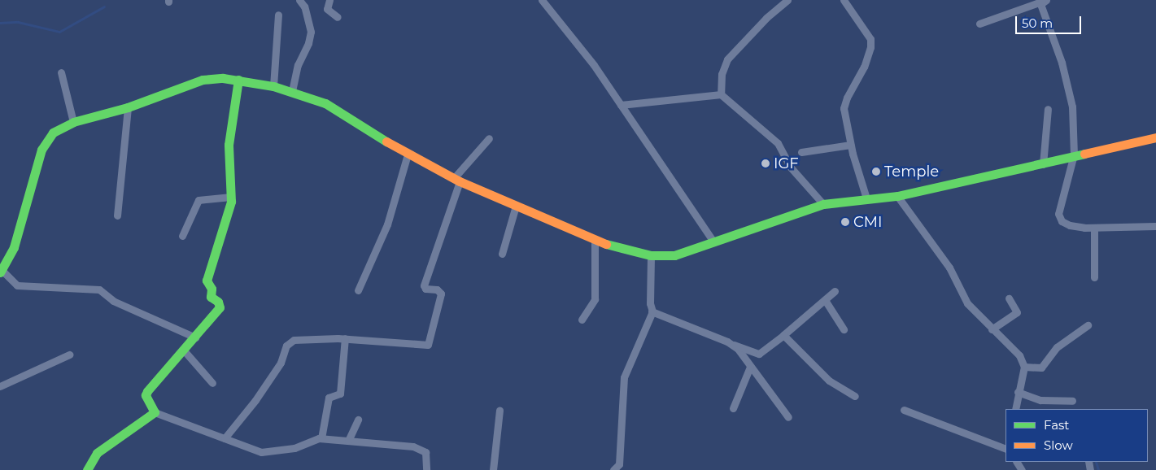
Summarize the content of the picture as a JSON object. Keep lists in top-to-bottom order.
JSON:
{
  "places": ["IGF", "Temple", "CMI"],
  "legend": ["Fast", "Slow"],
  "scale_bar": "50 m"
}
